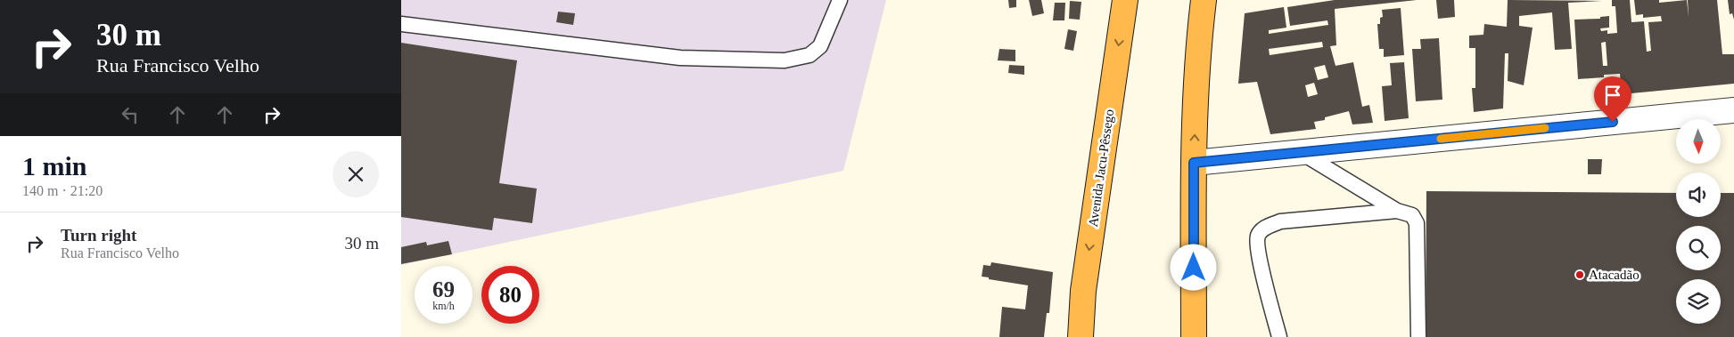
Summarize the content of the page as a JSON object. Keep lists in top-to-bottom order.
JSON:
{
  "streets": {
    "highway": ["Avenida Jacu-Pêssego"]
  },
  "places": ["Atacadão"],
  "north": "bottom",
  "page": {
    "turn": ["30 m", "Rua Francisco Velho"],
    "heading": ["1 min", "140 m · 21:20"],
    "list": [
      {
        "name": "Turn right",
        "note": "Rua Francisco Velho",
        "value": "30 m"
      }
    ],
    "speed": "69 km/h",
    "limit": "80"
  }
}
